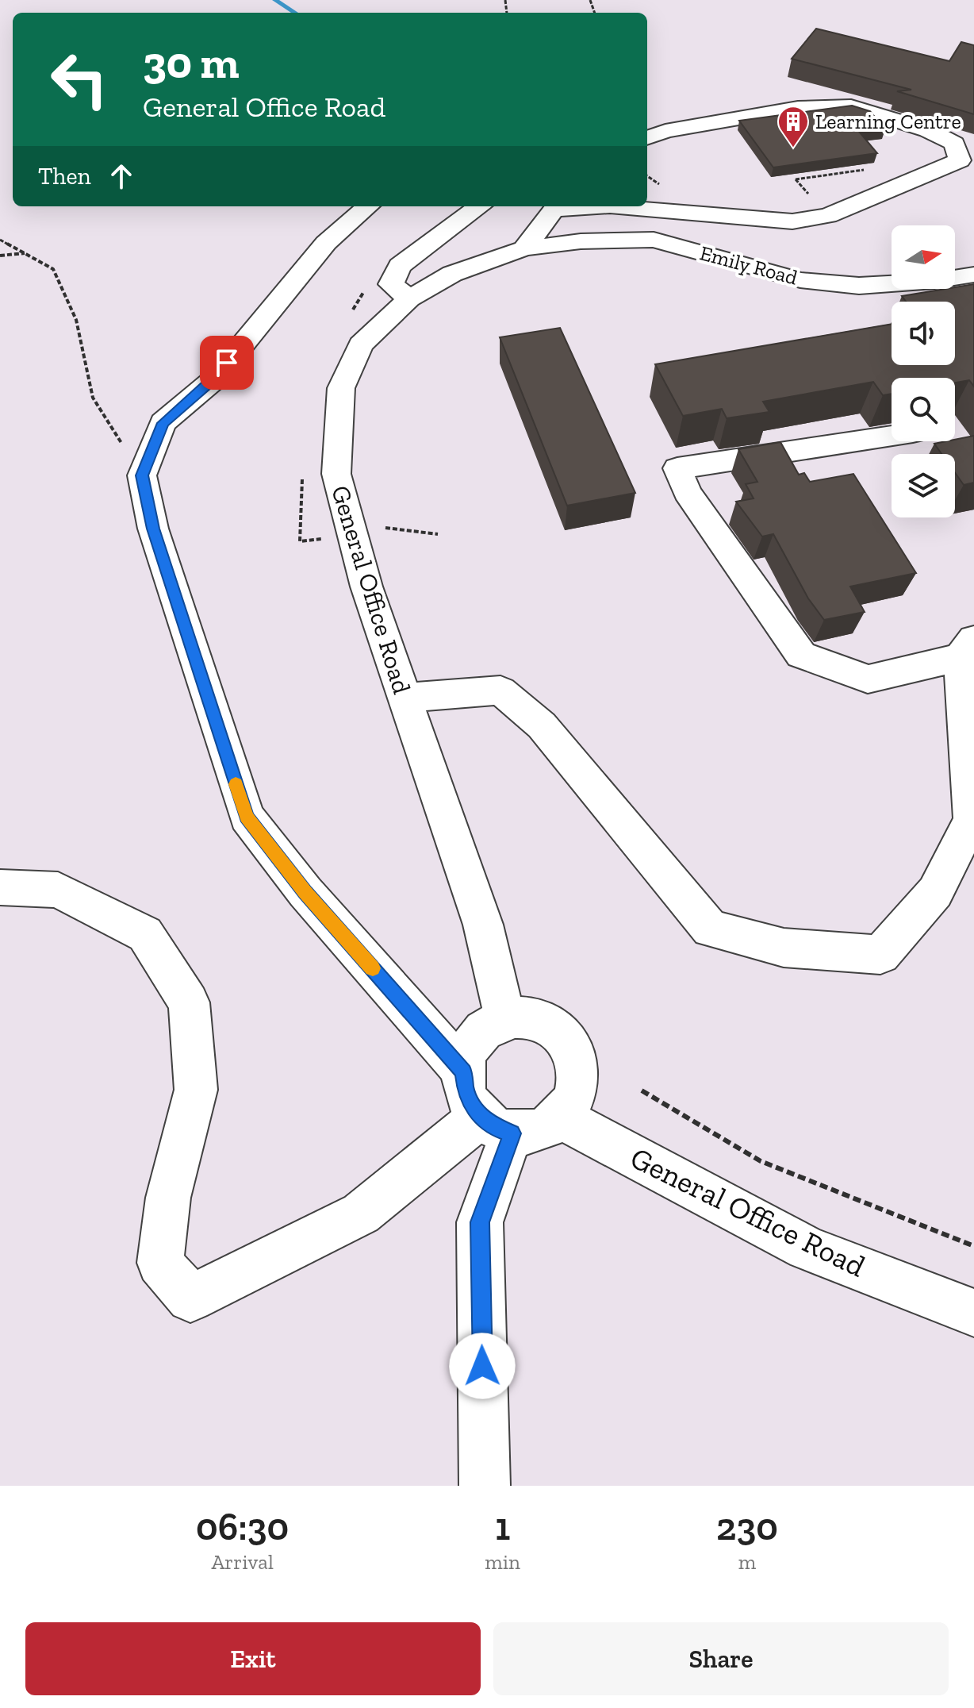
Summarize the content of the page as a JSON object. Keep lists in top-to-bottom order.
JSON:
{
  "streets": {
    "street": ["Emily Road", "General Office Road"]
  },
  "crossings": [
    ["Emily Road", "General Office Road"]
  ],
  "places": {
    "building": ["Learning Centre"]
  },
  "north": "right",
  "page": {
    "turn": ["30 m", "General Office Road"],
    "then": "Then",
    "eta": [
      "06:30",
      "Arrival",
      "1",
      "min",
      "230",
      "m"
    ],
    "buttons": ["Exit", "Share"]
  }
}
